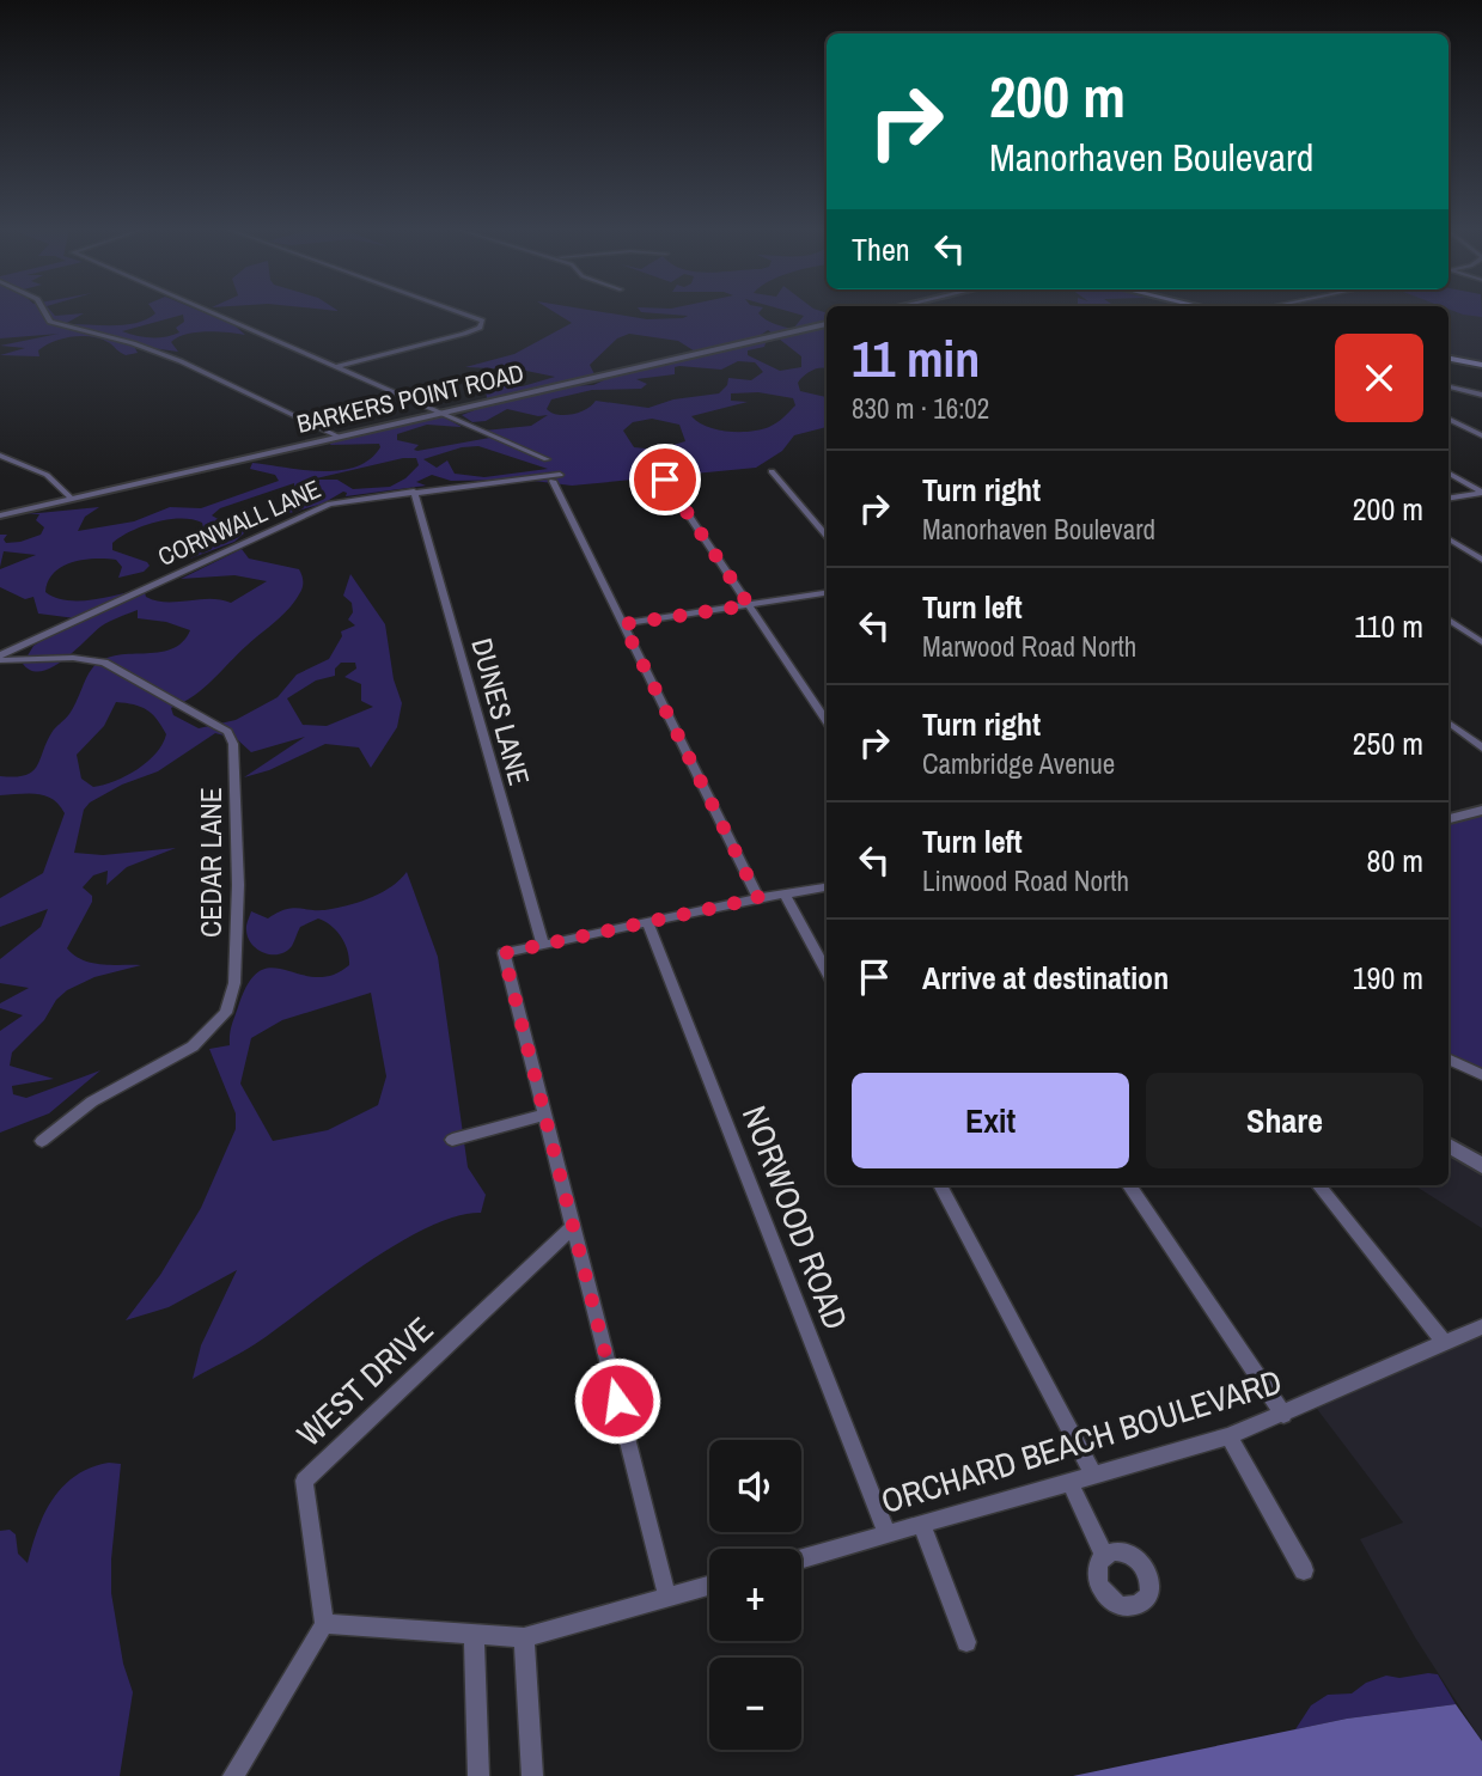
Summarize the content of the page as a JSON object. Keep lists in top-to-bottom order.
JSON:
{
  "streets": {
    "street": [
      "BARKERS POINT ROAD",
      "CORNWALL LANE",
      "DUNES LANE",
      "CEDAR LANE",
      "NORWOOD ROAD",
      "WEST DRIVE",
      "ORCHARD BEACH BOULEVARD"
    ]
  },
  "crossings": [
    ["CORNWALL LANE", "DUNES LANE"],
    ["CORNWALL LANE", "CEDAR LANE"],
    ["NORWOOD ROAD", "ORCHARD BEACH BOULEVARD"]
  ],
  "page": {
    "turn": ["200 m", "Manorhaven Boulevard"],
    "then": "Then",
    "heading": ["11 min", "830 m · 16:02"],
    "list": [
      {
        "name": "Turn right",
        "note": "Manorhaven Boulevard",
        "value": "200 m"
      },
      {
        "name": "Turn left",
        "note": "Marwood Road North",
        "value": "110 m"
      },
      {
        "name": "Turn right",
        "note": "Cambridge Avenue",
        "value": "250 m"
      },
      {
        "name": "Turn left",
        "note": "Linwood Road North",
        "value": "80 m"
      },
      {
        "name": "Arrive at destination",
        "value": "190 m"
      }
    ],
    "buttons": ["Exit", "Share"],
    "map_buttons": ["+", "−"]
  }
}
